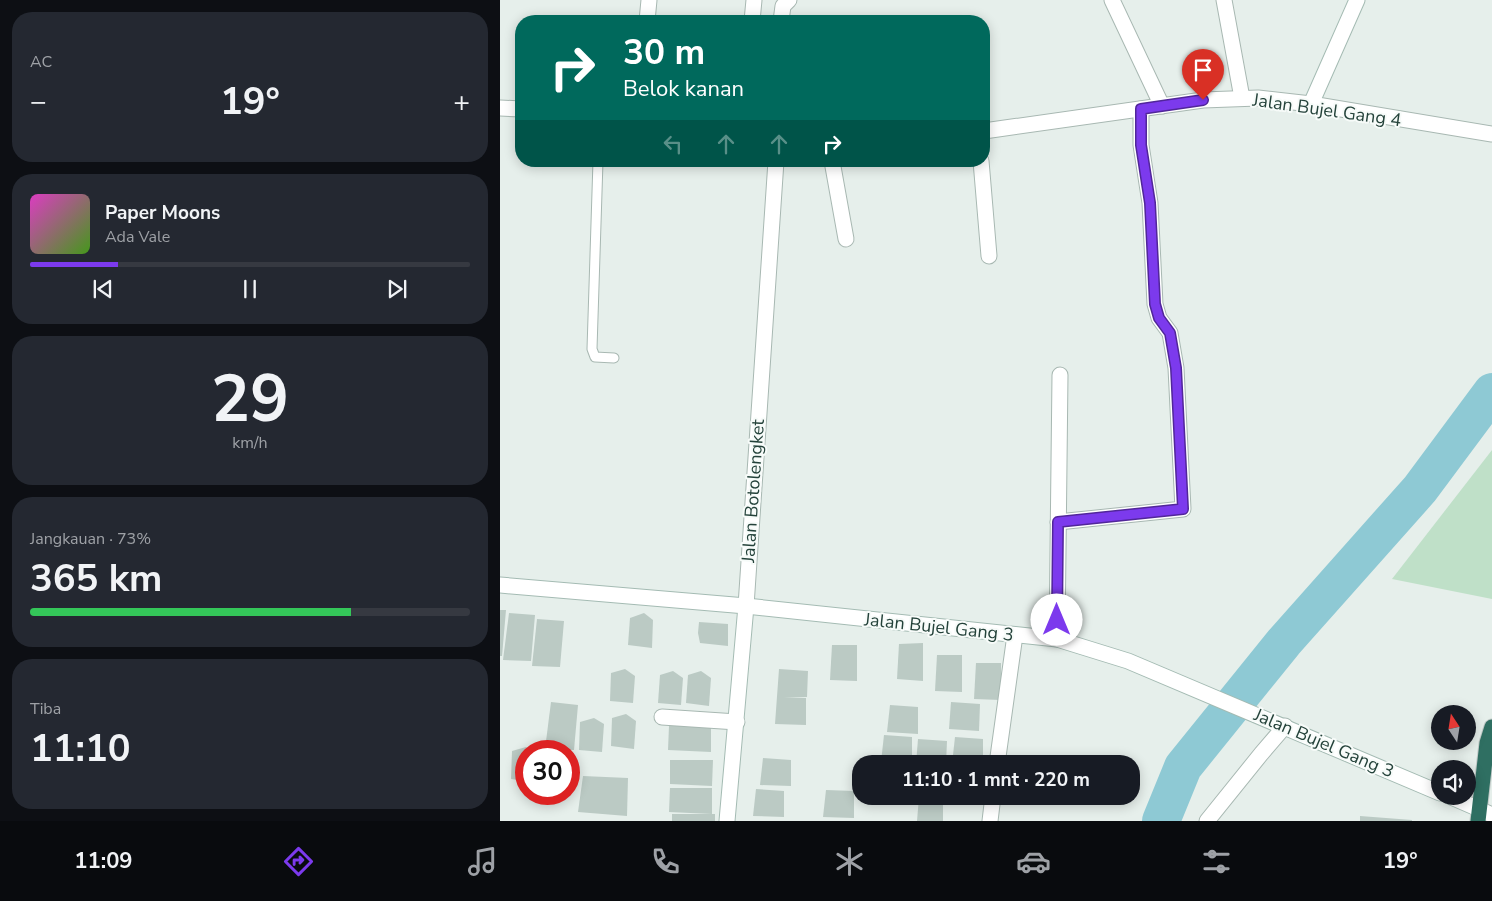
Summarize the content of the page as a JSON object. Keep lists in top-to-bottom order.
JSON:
{
  "streets": {
    "street": ["Jalan Bujel Gang 4", "Jalan Botolengket", "Jalan Bujel Gang 3"]
  },
  "crossings": [
    ["Jalan Botolengket", "Jalan Bujel Gang 3"]
  ],
  "north": "top",
  "page": {
    "tile": [
      "AC",
      ["29", "km/h"],
      ["Jangkauan · 73%", "365 km"],
      ["Tiba", "11:10"]
    ],
    "turn": ["30 m", "Belok kanan"],
    "heat": ["−", "19°", "+"],
    "song": ["Paper Moons", "Ada Vale"],
    "limit": "30",
    "trip": "11:10 · 1 mnt · 220 m",
    "tabs": ["11:09", "19°"]
  }
}
